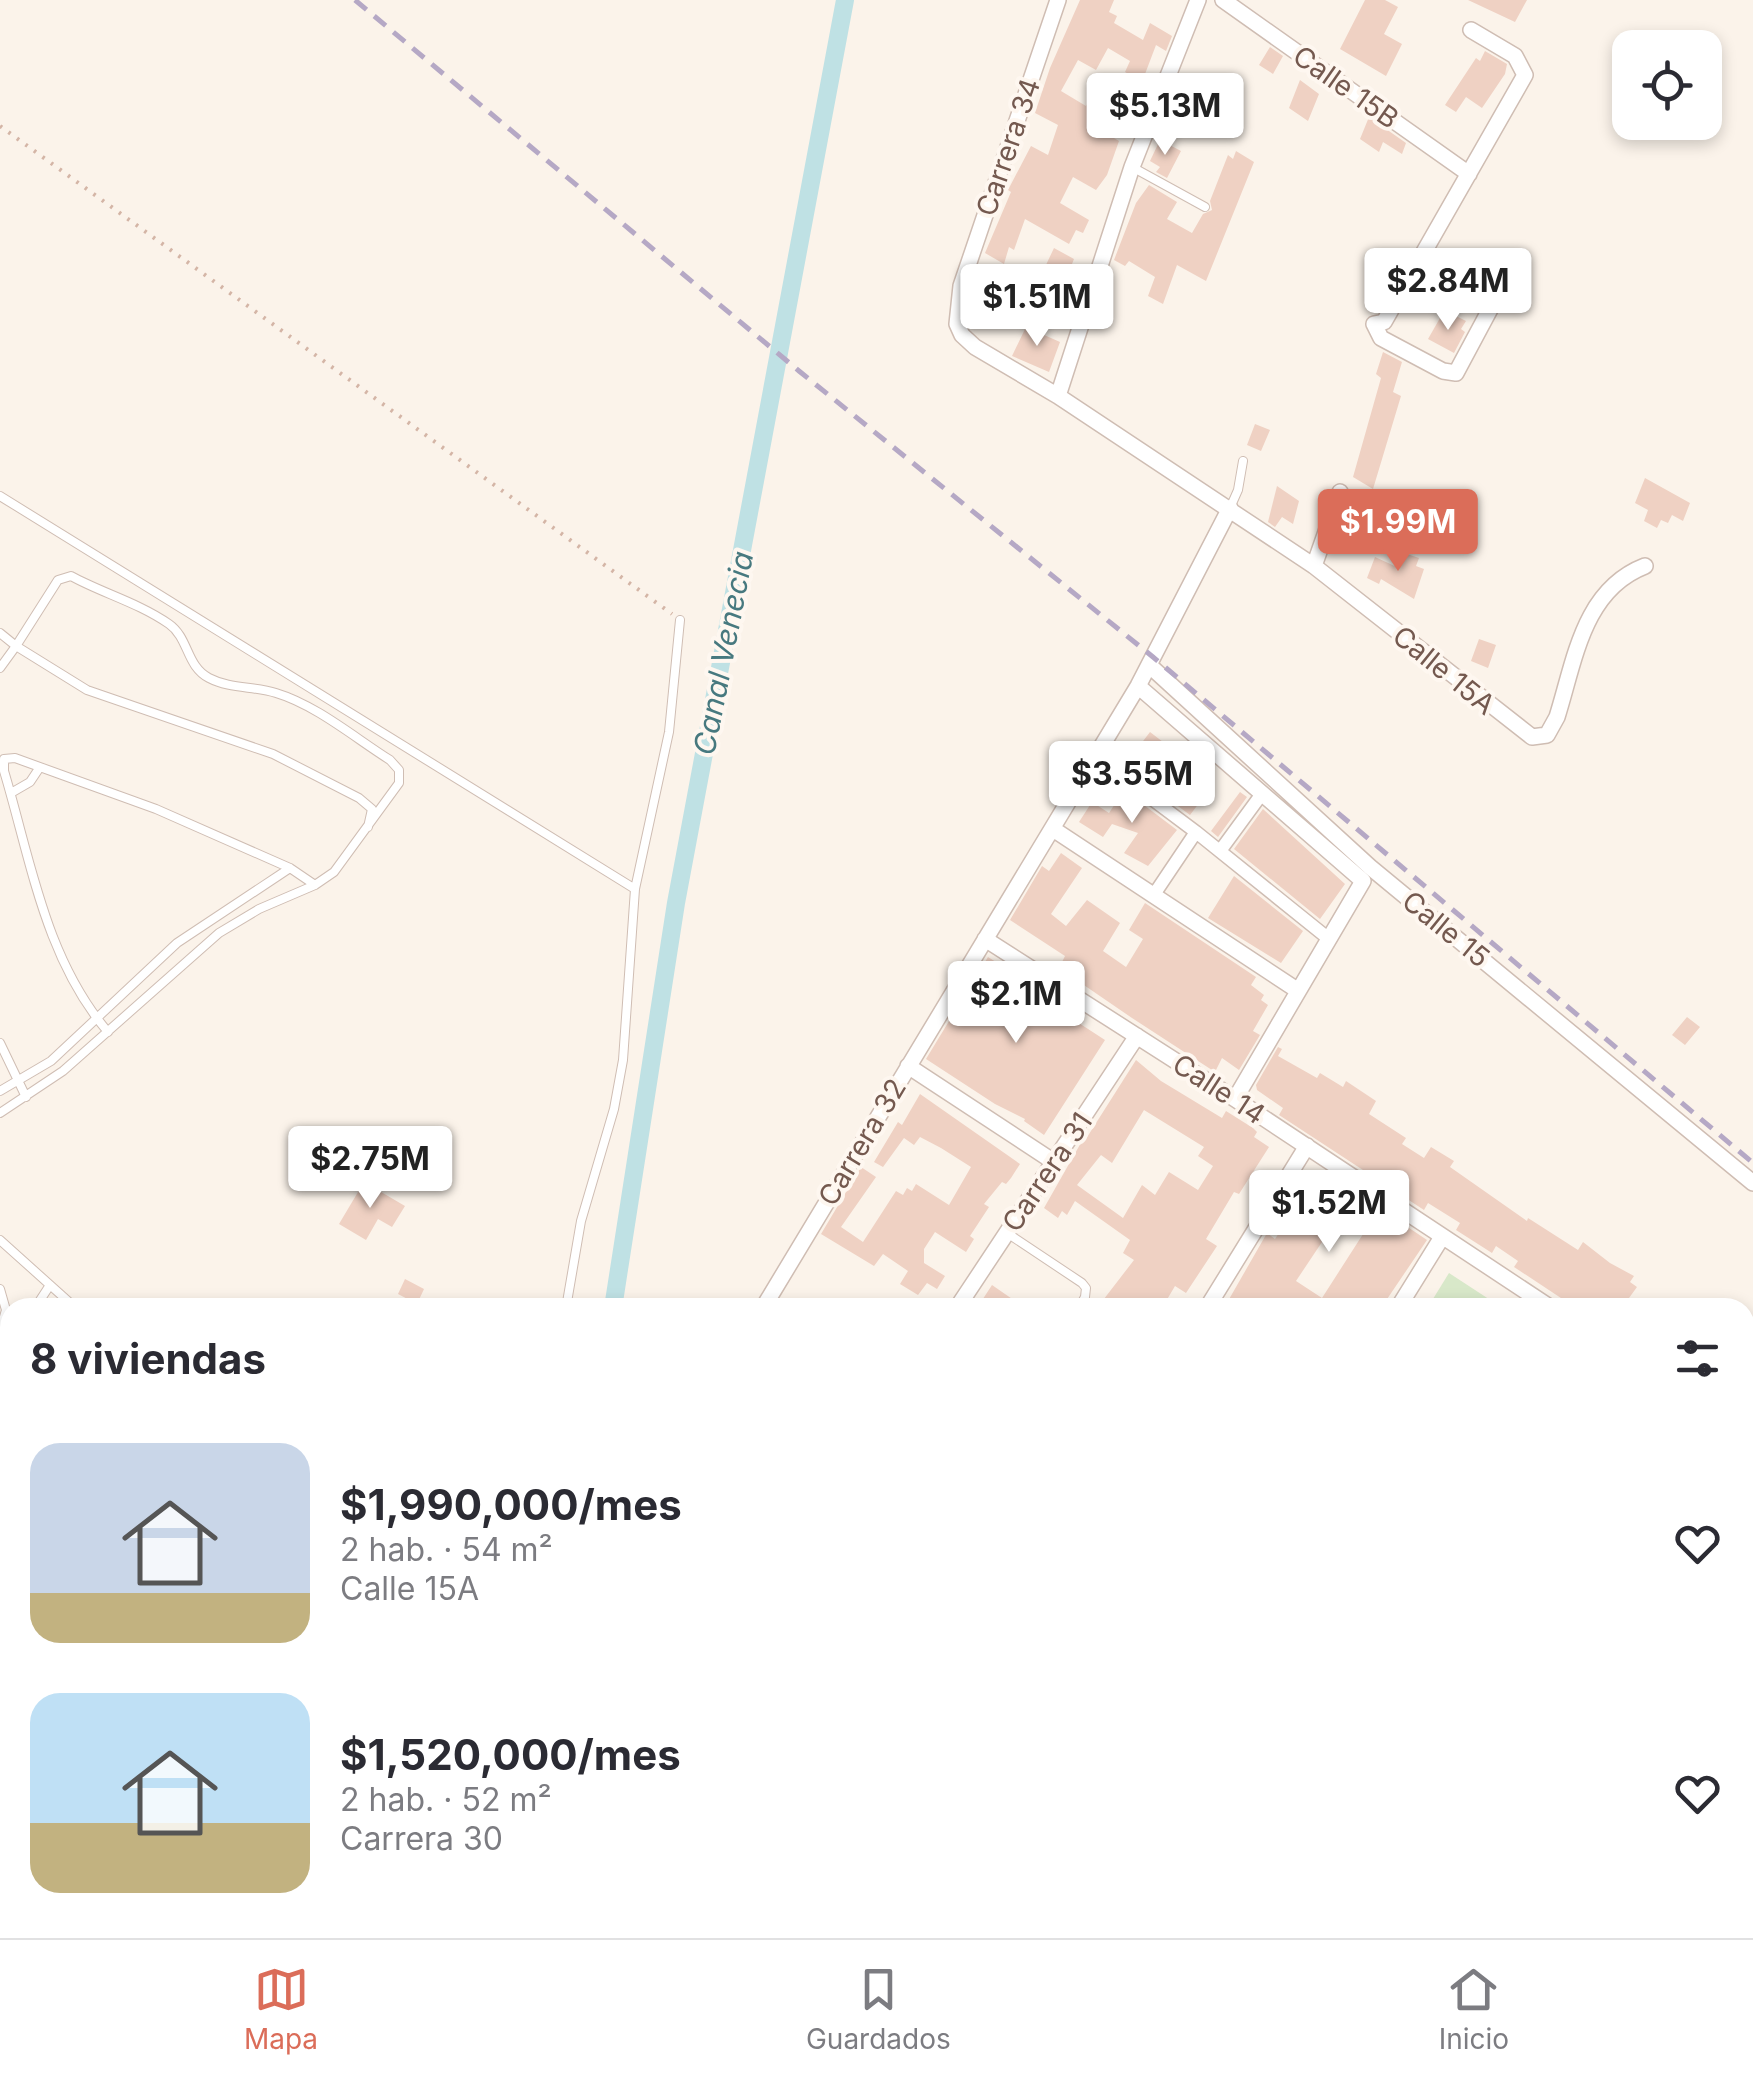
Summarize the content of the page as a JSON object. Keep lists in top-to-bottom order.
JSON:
{
  "streets": {
    "street": [
      "Calle 15B",
      "Carrera 34",
      "Calle 15A",
      "Calle 15",
      "Calle 14",
      "Carrera 32",
      "Carrera 31"
    ]
  },
  "crossings": [
    ["Carrera 34", "Calle 15A"],
    ["Calle 15A", "Carrera 32"],
    ["Calle 15", "Carrera 32"],
    ["Calle 14", "Carrera 32"],
    ["Calle 14", "Carrera 31"]
  ],
  "water": ["Canal Venecia"],
  "page": {
    "price": [
      "$5.13M",
      "$2.84M",
      "$1.51M",
      "$1.99M",
      "$3.55M",
      "$2.1M",
      "$2.75M",
      "$1.52M"
    ],
    "heading": "8 viviendas",
    "list": [
      {
        "name": "$1,990,000/mes",
        "note": "2 hab. · 54 m² · Calle 15A"
      },
      {
        "name": "$1,520,000/mes",
        "note": "2 hab. · 52 m² · Carrera 30"
      }
    ],
    "tabs": ["Mapa", "Guardados", "Inicio"]
  }
}
